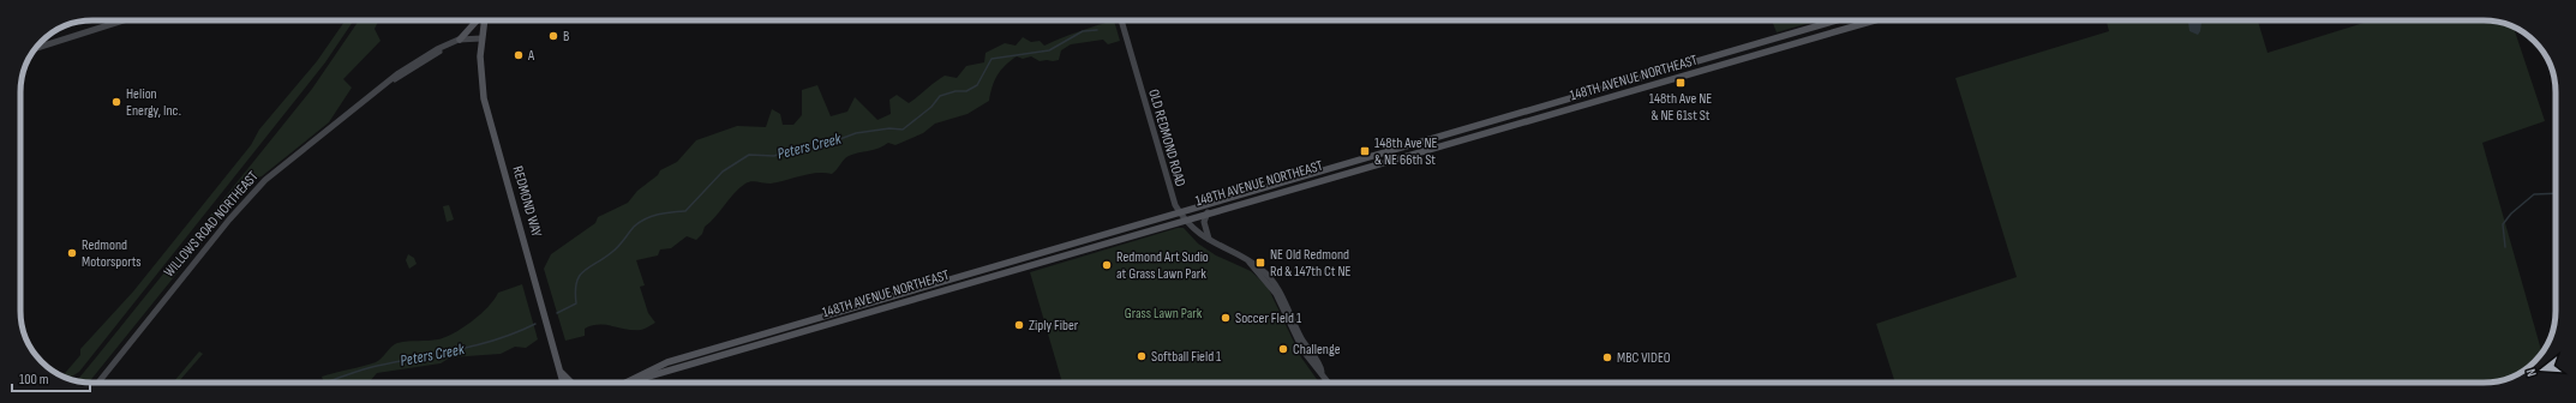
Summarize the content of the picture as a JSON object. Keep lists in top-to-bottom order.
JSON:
{
  "streets": {
    "main road": [
      "148TH AVENUE NORTHEAST",
      "OLD REDMOND ROAD",
      "REDMOND WAY",
      "WILLOWS ROAD NORTHEAST"
    ]
  },
  "crossings": [
    ["148TH AVENUE NORTHEAST", "OLD REDMOND ROAD"],
    ["REDMOND WAY", "WILLOWS ROAD NORTHEAST"]
  ],
  "water": ["Peters Creek"],
  "parks": ["Grass Lawn Park"],
  "places": {
    "other": [
      "B",
      "A",
      "Helion Energy, Inc.",
      "Redmond Motorsports",
      "Redmond Art Sudio at Grass Lawn Park",
      "Soccer FIeld 1",
      "Ziply Fiber",
      "Challenge",
      "Softball Field 1",
      "MBC VIDEO"
    ],
    "transit": ["148th Ave NE & NE 61st St", "148th Ave NE & NE 66th St", "NE Old Redmond Rd & 147th Ct NE"]
  },
  "scale_bar": "100 m",
  "north": "left"
}
